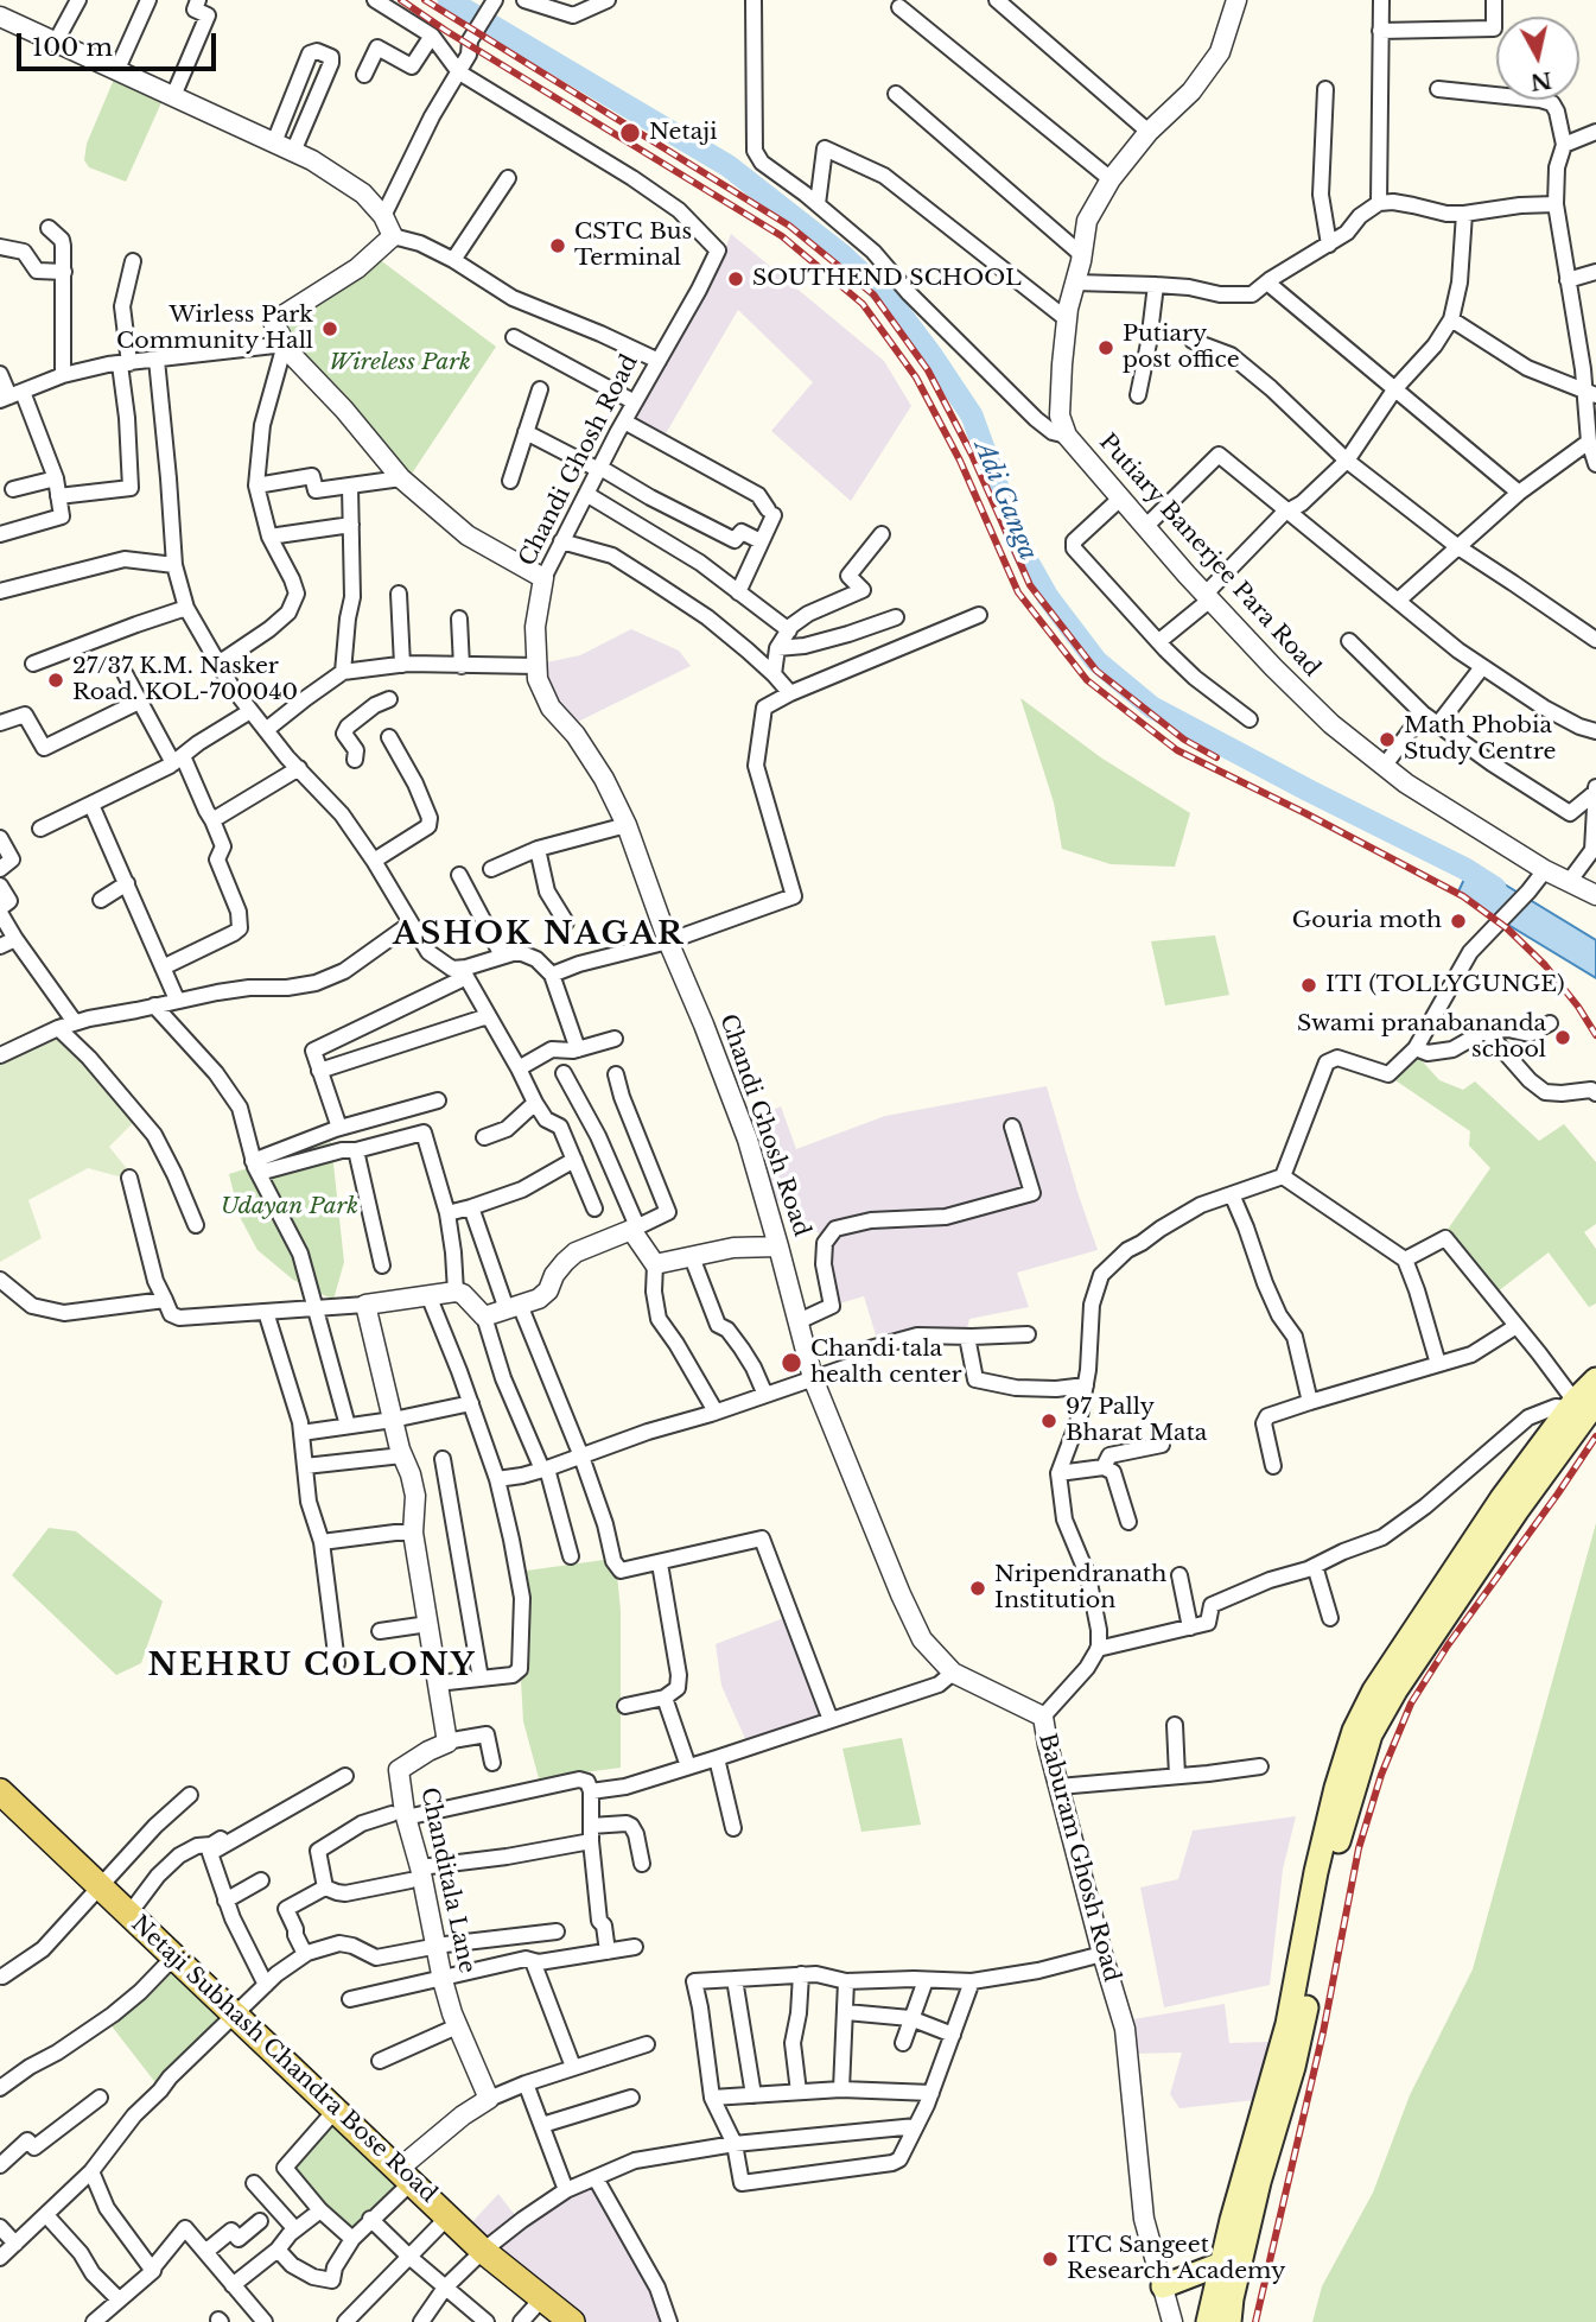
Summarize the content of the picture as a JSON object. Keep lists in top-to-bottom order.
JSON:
{
  "streets": {
    "main road": ["Netaji Subhash Chandra Bose Road"],
    "street": [
      "Chandi Ghosh Road",
      "Putiary Banerjee Para Road",
      "Baburam Ghosh Road",
      "Chanditala Lane"
    ]
  },
  "crossings": [
    ["Chandi Ghosh Road", "Baburam Ghosh Road"]
  ],
  "districts": ["ASHOK NAGAR", "NEHRU COLONY"],
  "water": ["Adi Ganga"],
  "parks": ["Wireless Park", "Udayan Park"],
  "places": [
    "Netaji",
    "CSTC Bus Terminal",
    "SOUTHEND SCHOOL",
    "Wirless Park Community Hall",
    "Putiary post office",
    "27/37 K.M. Nasker Road. KOL-700040",
    "Math Phobia Study Centre",
    "Gouria moth",
    "ITI (TOLLYGUNGE)",
    "Swami pranabananda school",
    "Chandi tala health center",
    "97 Pally Bharat Mata",
    "Nripendranath Institution",
    "ITC Sangeet Research Academy"
  ],
  "scale_bar": "100 m",
  "north": "bottom"
}
